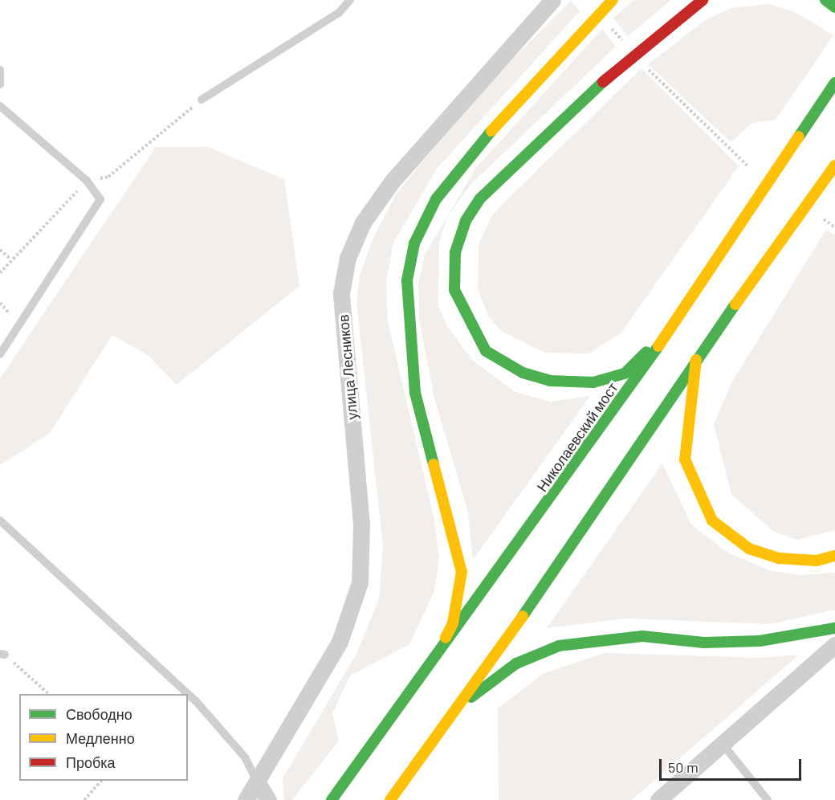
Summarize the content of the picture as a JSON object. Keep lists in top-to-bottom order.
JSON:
{
  "streets": {
    "main road": ["Николаевский мост"],
    "street": ["улица Лесников"]
  },
  "legend": ["Свободно", "Медленно", "Пробка"],
  "scale_bar": "50 m"
}
